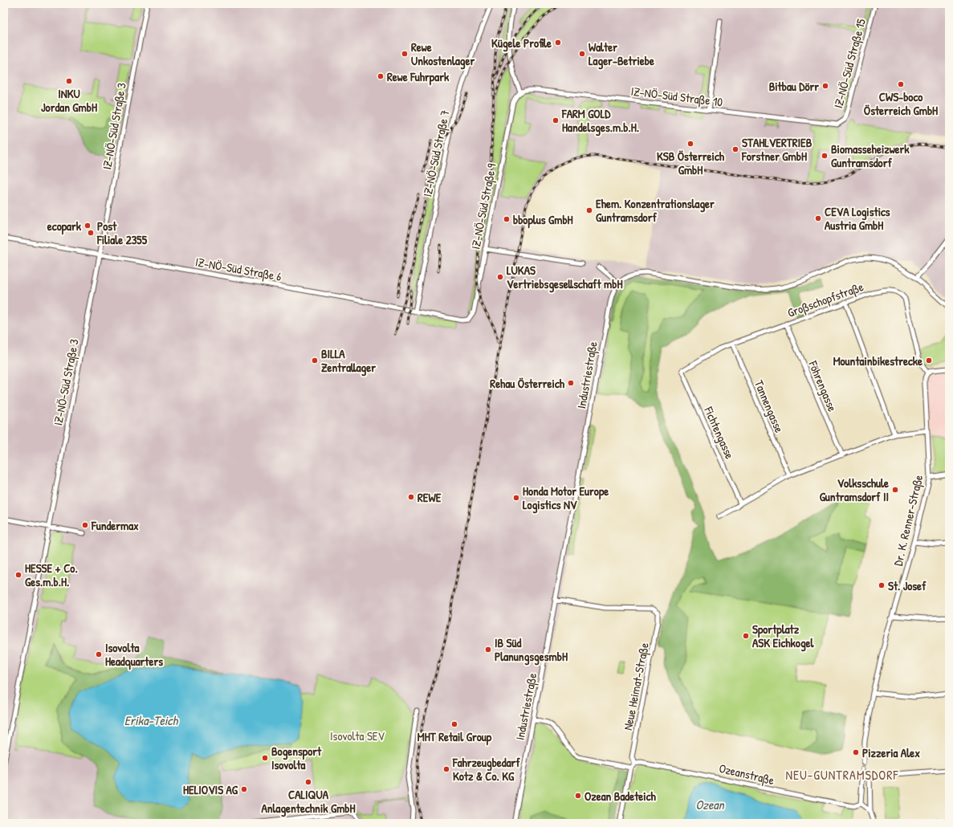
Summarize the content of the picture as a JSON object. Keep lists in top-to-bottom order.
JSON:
{
  "streets": {
    "street": [
      "IZ-NÖ-Süd Straße 15",
      "IZ-NÖ-Süd Straße 10",
      "IZ-NÖ-Süd Straße 3",
      "IZ-NÖ-Süd Straße 7",
      "IZ-NÖ-Süd Straße 9",
      "IZ-NÖ-Süd Straße 6",
      "Großschopfstraße",
      "Industriestraße",
      "Föhrengasse",
      "Tannengasse",
      "Fichtengasse",
      "Dr. K. Renner-Straße",
      "Neue Heimat-Straße",
      "Ozeanstraße"
    ]
  },
  "crossings": [
    ["IZ-NÖ-Süd Straße 15", "IZ-NÖ-Süd Straße 10"],
    ["IZ-NÖ-Süd Straße 10", "IZ-NÖ-Süd Straße 9"],
    ["IZ-NÖ-Süd Straße 3", "IZ-NÖ-Süd Straße 6"],
    ["IZ-NÖ-Süd Straße 7", "IZ-NÖ-Süd Straße 6"],
    ["IZ-NÖ-Süd Straße 9", "IZ-NÖ-Süd Straße 6"],
    ["Großschopfstraße", "Föhrengasse"],
    ["Großschopfstraße", "Tannengasse"],
    ["Großschopfstraße", "Fichtengasse"],
    ["Großschopfstraße", "Dr. K. Renner-Straße"],
    ["Industriestraße", "Neue Heimat-Straße"],
    ["Neue Heimat-Straße", "Ozeanstraße"]
  ],
  "districts": ["NEU-GUNTRAMSDORF"],
  "water": ["Erika-Teich", "Ozean"],
  "parks": ["Isovolta SEV"],
  "places": [
    "Kügele Profile",
    "Rewe Unkostenlager",
    "Walter Lager-Betriebe",
    "Rewe Fuhrpark",
    "INKU Jordan GmbH",
    "CWS-boco Österreich GmbH",
    "Bitbau Dörr",
    "FARM GOLD Handelsges.m.b.H.",
    "KSB Österreich GmbH",
    "STAHLVERTRIEB Forstner GmbH",
    "Biomasseheizwerk Guntramsdorf",
    "Ehem. Konzentrationslager Guntramsdorf",
    "CEVA Logistics Austria GmbH",
    "bboplus GmbH",
    "ecopark",
    "Post Filiale 2355",
    "LUKAS Vertriebsgesellschaft mbH",
    "BILLA Zentrallager",
    "Mountainbikestrecke",
    "Rehau Österreich",
    "Volksschule Guntramsdorf II",
    "REWE",
    "Honda Motor Europe Logistics NV",
    "Fundermax",
    "HESSE + Co. Ges.m.b.H.",
    "St. Josef",
    "Sportplatz ASK Eichkogel",
    "IB Süd PlanungsgesmbH",
    "Isovolta Headquarters",
    "MHT Retail Group",
    "Pizzeria Alex",
    "Bogensport Isovolta",
    "Fahrzeugbedarf Kotz & Co. KG",
    "CALIQUA Anlagentechnik GmbH",
    "HELIOVIS AG",
    "Ozean Badeteich"
  ]
}
